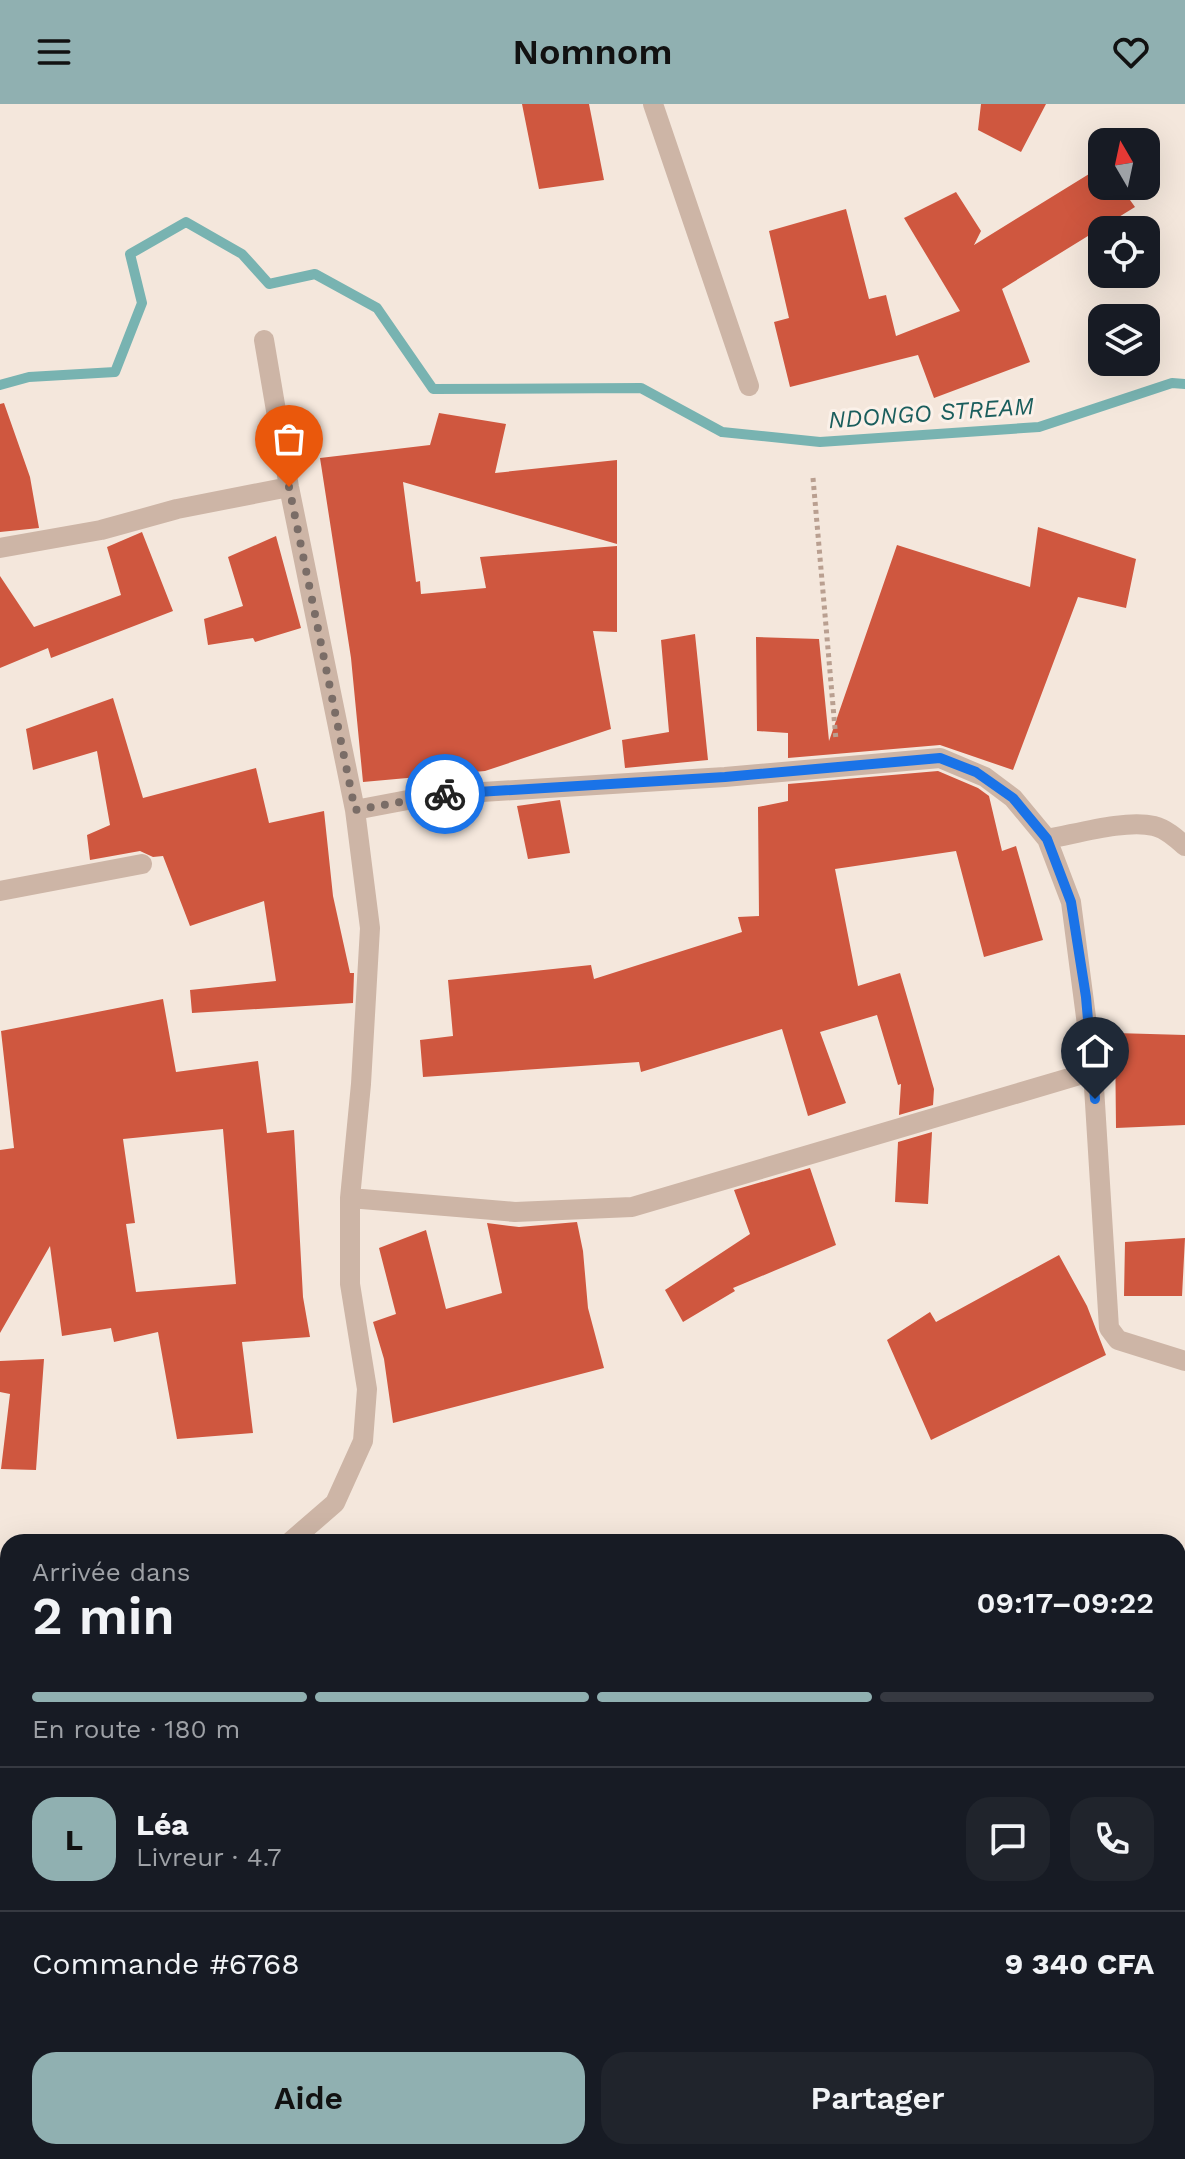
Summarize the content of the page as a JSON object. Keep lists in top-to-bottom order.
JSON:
{
  "water": ["NDONGO STREAM"],
  "north": "top",
  "page": {
    "header": "Nomnom",
    "heading": ["2 min", "Arrivée dans", "09:17–09:22"],
    "panel": [
      "Léa",
      "Livreur · 4.7",
      "Commande #6768",
      "9 340 CFA"
    ],
    "bar": "En route · 180 m",
    "round": "L",
    "buttons": ["Aide", "Partager"]
  }
}
